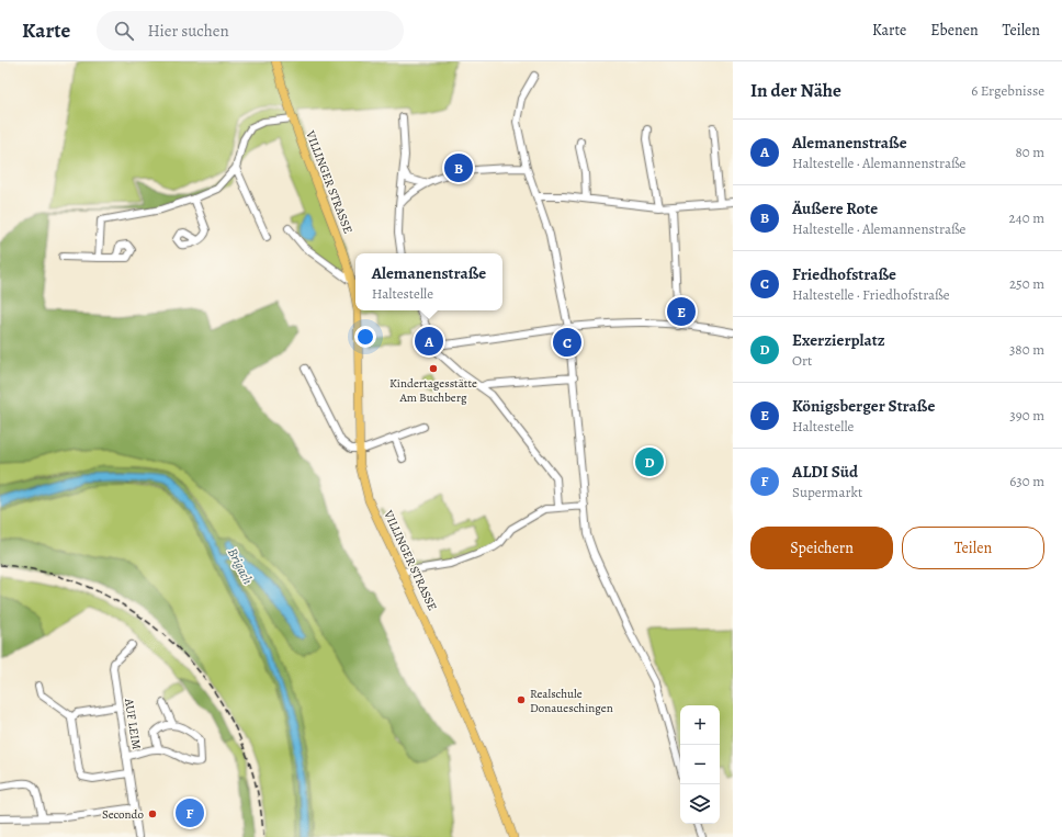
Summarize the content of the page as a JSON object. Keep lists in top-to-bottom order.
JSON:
{
  "streets": {
    "main road": ["VILLINGER STRASSE"],
    "street": ["AUF LEIM"]
  },
  "water": ["Brigach"],
  "places": ["Kindertagesstätte Am Buchberg", "Realschule Donaueschingen", "Secondo"],
  "page": {
    "header": "Karte",
    "search": "Hier suchen",
    "nav": ["Karte", "Ebenen", "Teilen"],
    "heading": ["In der Nähe", "6 Ergebnisse"],
    "list": [
      {
        "mark": "A",
        "name": "Alemanenstraße",
        "note": "Haltestelle · Alemannenstraße",
        "value": "80 m"
      },
      {
        "mark": "B",
        "name": "Äußere Rote",
        "note": "Haltestelle · Alemannenstraße",
        "value": "240 m"
      },
      {
        "mark": "C",
        "name": "Friedhofstraße",
        "note": "Haltestelle · Friedhofstraße",
        "value": "250 m"
      },
      {
        "mark": "D",
        "name": "Exerzierplatz",
        "note": "Ort",
        "value": "380 m"
      },
      {
        "mark": "E",
        "name": "Königsberger Straße",
        "note": "Haltestelle",
        "value": "390 m"
      },
      {
        "mark": "F",
        "name": "ALDI Süd",
        "note": "Supermarkt",
        "value": "630 m"
      }
    ],
    "pins": [
      "B",
      "E",
      "A",
      "C",
      "D",
      "F"
    ],
    "popup": ["Alemanenstraße", "Haltestelle"],
    "buttons": ["Speichern", "Teilen"],
    "map_buttons": ["+", "−"]
  }
}
